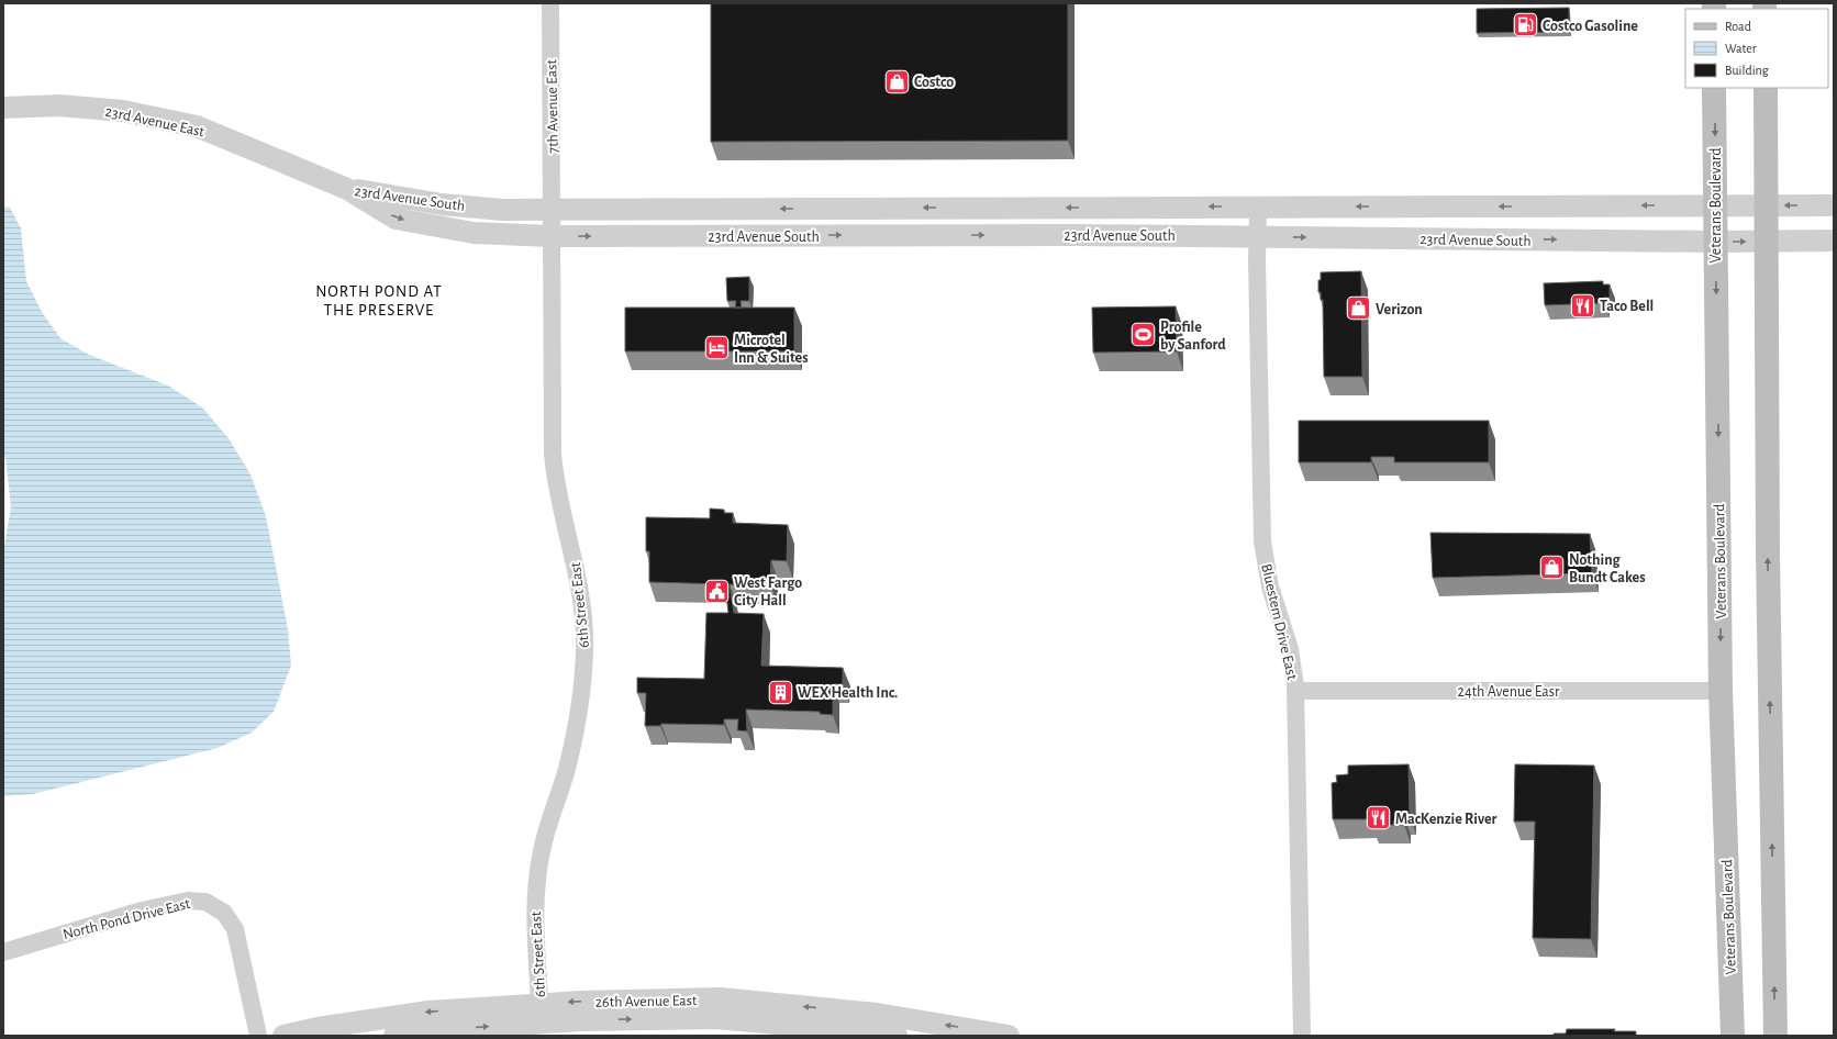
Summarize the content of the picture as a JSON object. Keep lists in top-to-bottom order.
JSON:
{
  "streets": {
    "main road": ["Veterans Boulevard"],
    "street": [
      "7th Avenue East",
      "23rd Avenue East",
      "23rd Avenue South",
      "6th Street East",
      "Bluestem Drive East",
      "24th Avenue Easr",
      "North Pond Drive East",
      "26th Avenue East"
    ]
  },
  "crossings": [
    ["7th Avenue East", "23rd Avenue South"],
    ["7th Avenue East", "6th Street East"],
    ["23rd Avenue East", "23rd Avenue South"],
    ["23rd Avenue South", "Veterans Boulevard"],
    ["23rd Avenue South", "6th Street East"],
    ["23rd Avenue South", "Bluestem Drive East"],
    ["Veterans Boulevard", "24th Avenue Easr"],
    ["6th Street East", "26th Avenue East"],
    ["Bluestem Drive East", "24th Avenue Easr"]
  ],
  "districts": ["NORTH POND AT THE PRESERVE"],
  "places": {
    "fuel station": ["Costco Gasoline"],
    "shop": ["Costco", "Verizon", "Nothing Bundt Cakes"],
    "restaurant": ["Taco Bell", "MacKenzie River"],
    "sports": ["Profile by Sanford"],
    "hotel": ["Microtel Inn & Suites"],
    "public building": ["West Fargo City Hall"],
    "building": ["WEX Health Inc."]
  },
  "legend": ["Road", "Water", "Building"]
}
